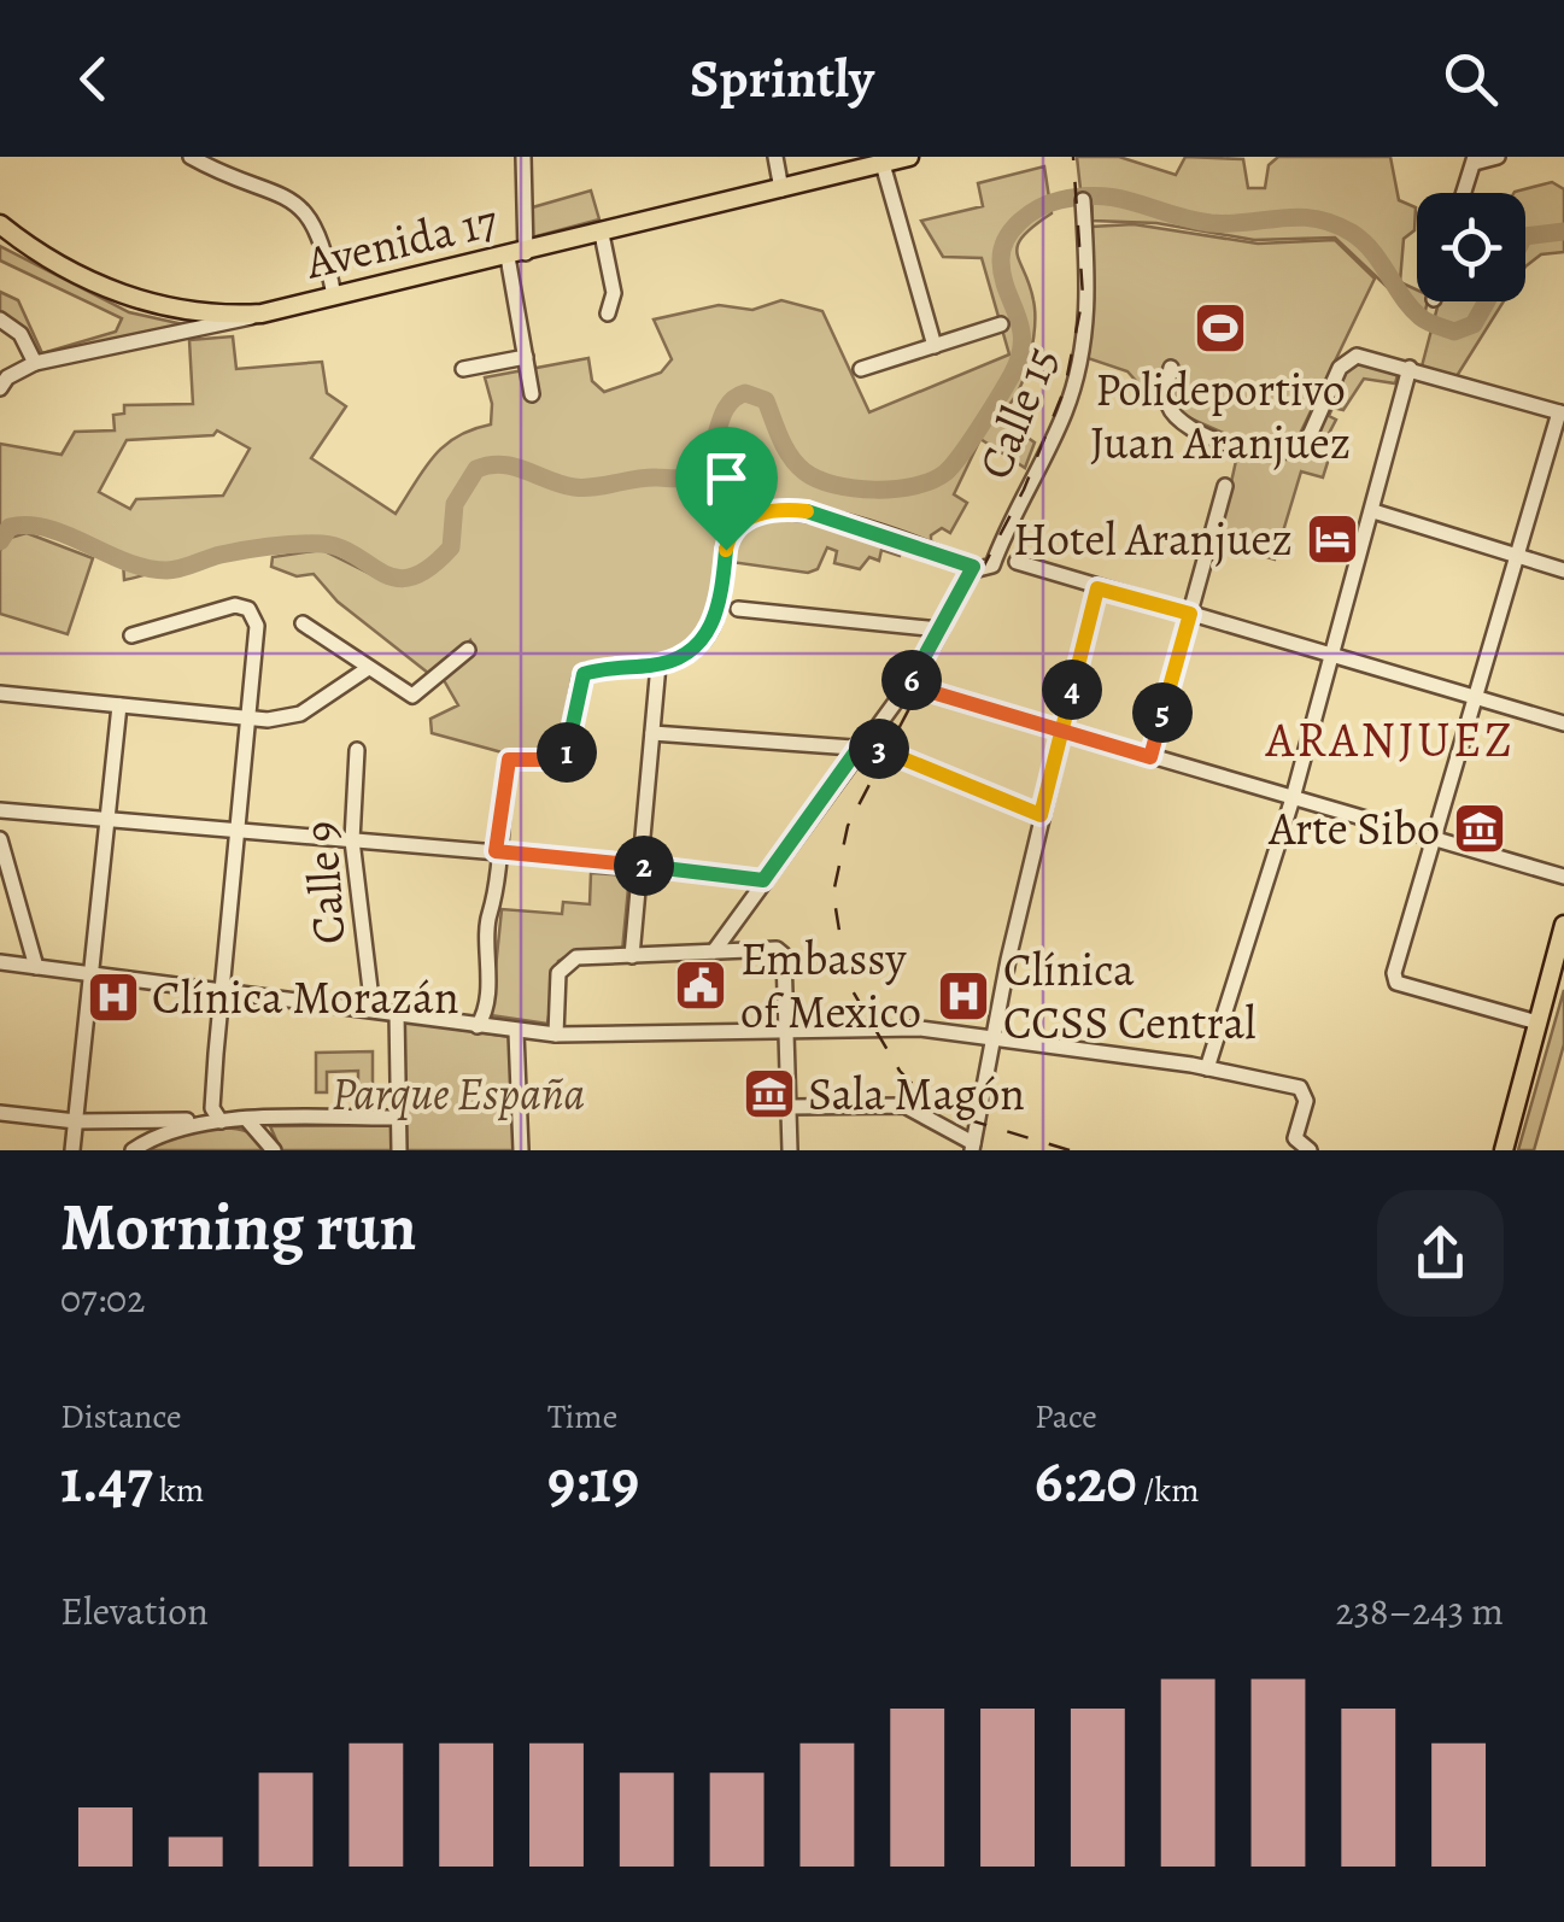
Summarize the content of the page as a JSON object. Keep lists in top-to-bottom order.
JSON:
{
  "streets": {
    "main road": ["Avenida 17"],
    "street": ["Calle 15", "Calle 9"]
  },
  "districts": ["ARANJUEZ"],
  "parks": ["Parque España"],
  "places": {
    "sports": ["Polideportivo Juan Aranjuez"],
    "hotel": ["Hotel Aranjuez"],
    "museum": ["Arte Sibo", "Sala Magón"],
    "public building": ["Embassy of Mexico"],
    "hospital": ["Clínica CCSS Central", "Clínica Morazán"]
  },
  "page": {
    "header": "Sprintly",
    "pins": [
      "6",
      "4",
      "5",
      "3",
      "1",
      "2"
    ],
    "heading": ["Morning run", "07:02"],
    "stats": [
      ["Distance", "1.47 km"],
      ["Time", "9:19"],
      ["Pace", "6:20 /km"]
    ],
    "chart": ["Elevation", "238–243 m"]
  }
}
